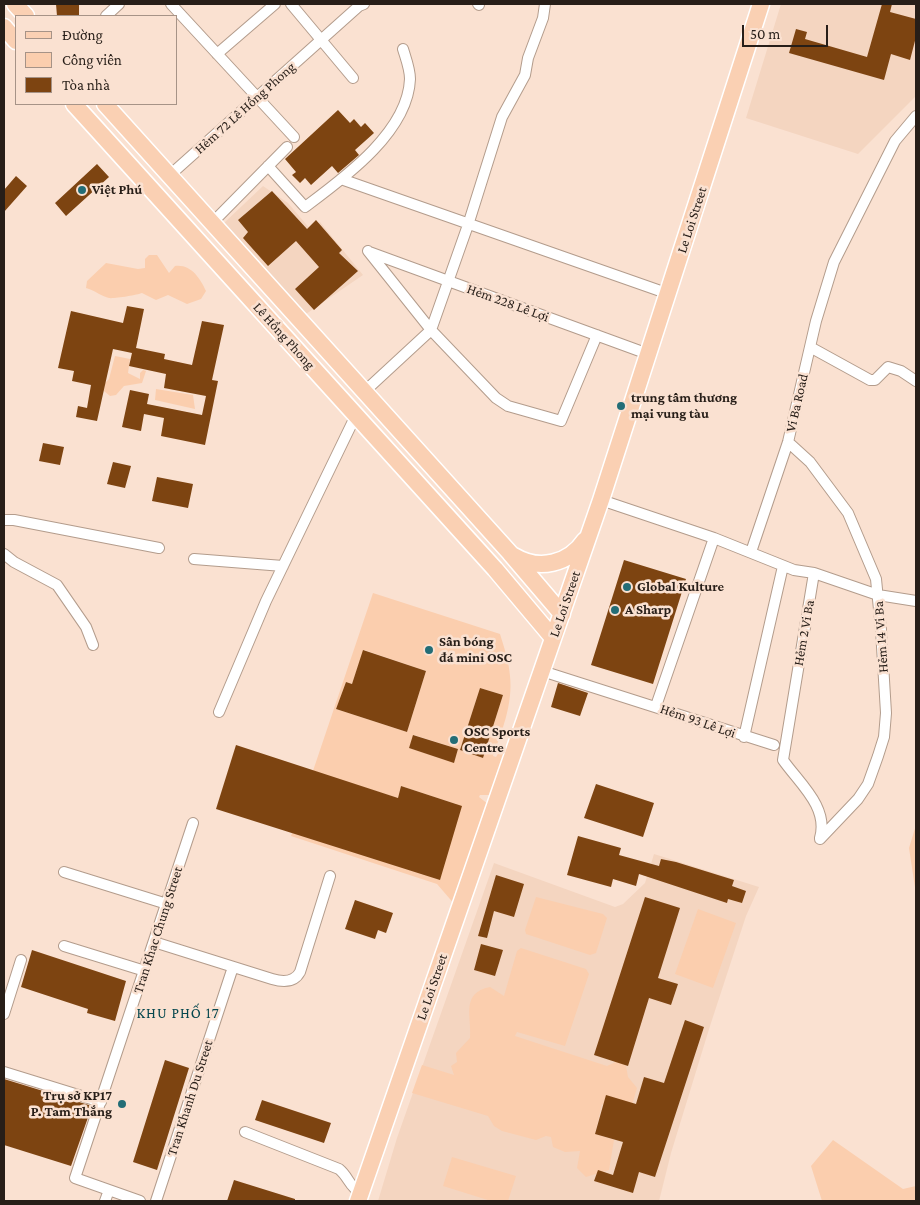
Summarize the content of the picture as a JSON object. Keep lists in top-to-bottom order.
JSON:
{
  "streets": {
    "main road": ["Le Loi Street", "Lê Hồng Phong"],
    "street": [
      "Hẻm 72 Lê Hồng Phong",
      "Hẻm 228 Lê Lợi",
      "Vi Ba Road",
      "Hẻm 2 Vi Ba",
      "Hẻm 14 Vi Ba",
      "Hẻm 93 Lê Lợi",
      "Tran Khac Chung Street",
      "Tran Khanh Du Street"
    ]
  },
  "crossings": [
    ["Hẻm 72 Lê Hồng Phong", "Lê Hồng Phong"],
    ["Le Loi Street", "Hẻm 228 Lê Lợi"],
    ["Le Loi Street", "Lê Hồng Phong"],
    ["Le Loi Street", "Hẻm 93 Lê Lợi"],
    ["Vi Ba Road", "Hẻm 14 Vi Ba"],
    ["Hẻm 2 Vi Ba", "Hẻm 14 Vi Ba"]
  ],
  "districts": ["KHU PHỐ 17"],
  "places": [
    "Việt Phú",
    "trung tâm thương mại vung tàu",
    "Global Kulture",
    "A Sharp",
    "Sân bóng đá mini OSC",
    "OSC Sports Centre",
    "Trụ sở KP17 P. Tam Thắng"
  ],
  "legend": ["Đường", "Công viên", "Tòa nhà"],
  "scale_bar": "50 m"
}
